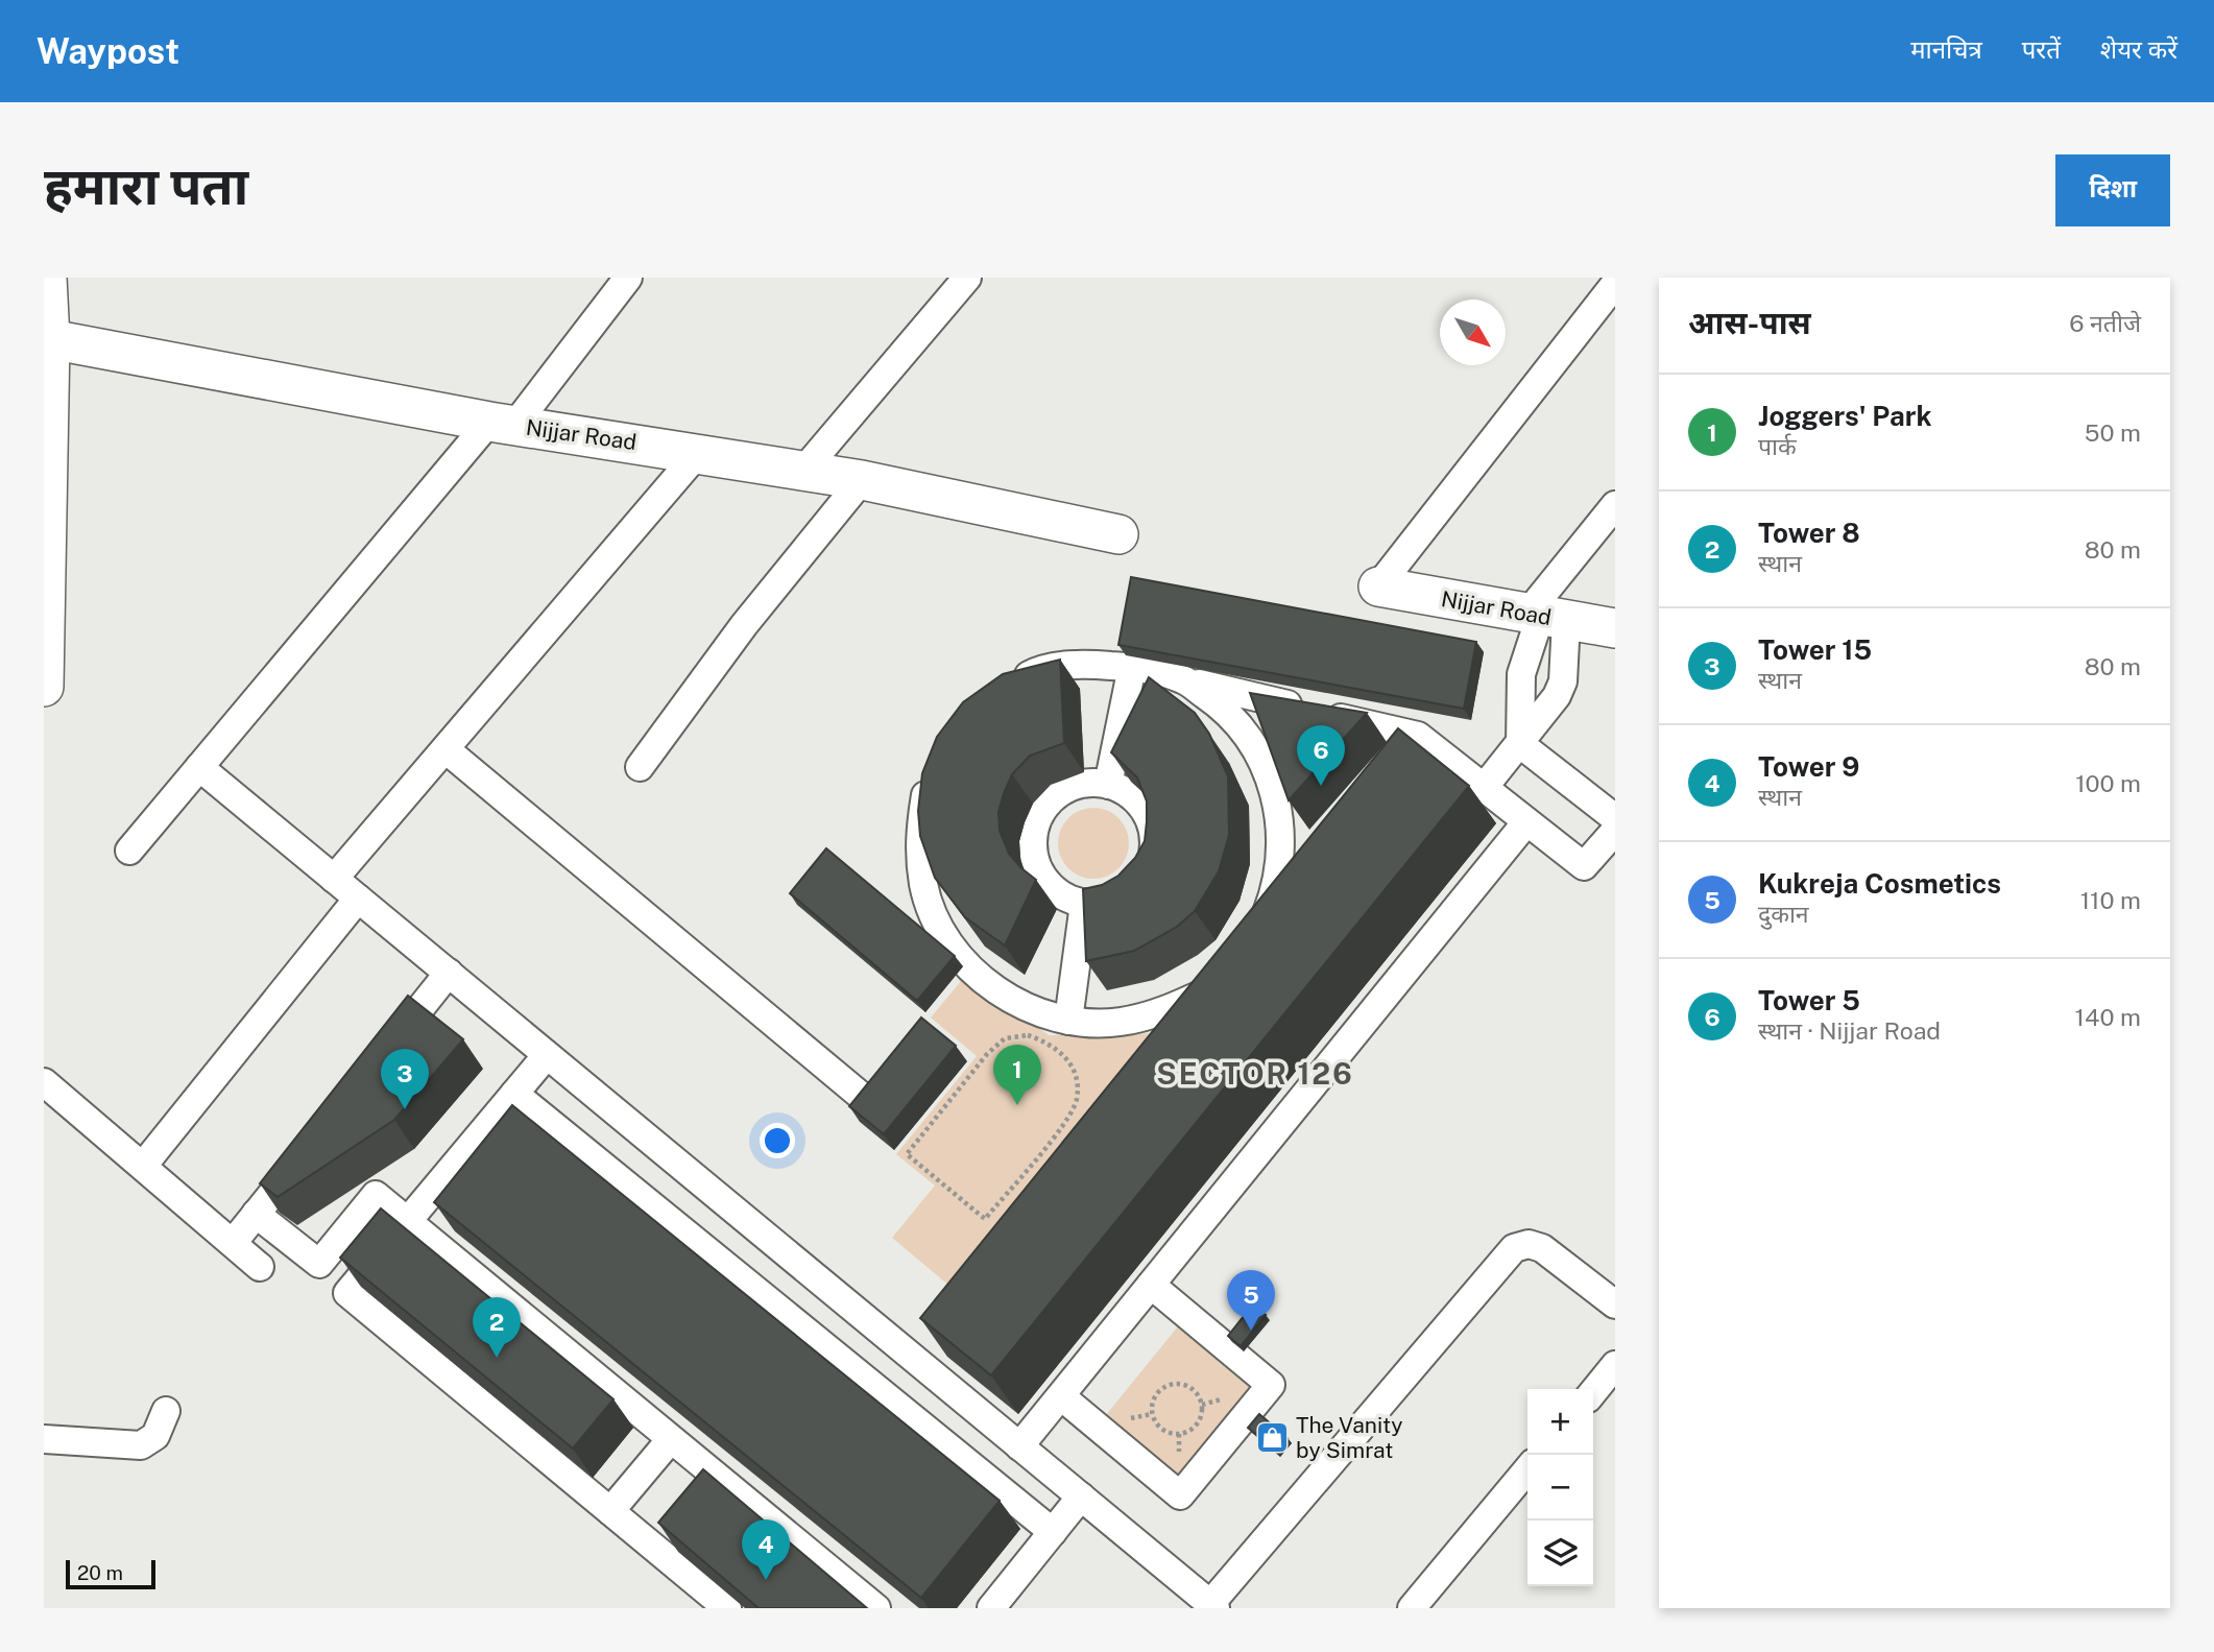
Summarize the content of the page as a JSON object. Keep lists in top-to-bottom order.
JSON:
{
  "streets": {
    "street": ["Nijjar Road"]
  },
  "districts": ["SECTOR 126"],
  "places": {
    "shop": ["The Vanity by Simrat"]
  },
  "scale_bar": "20 m",
  "north": "bottom right",
  "page": {
    "header": "Waypost",
    "nav": ["मानचित्र", "परतें", "शेयर करें"],
    "buttons": "दिशा",
    "title": "हमारा पता",
    "heading": ["आस-पास", "6 नतीजे"],
    "list": [
      {
        "mark": "1",
        "name": "Joggers' Park",
        "note": "पार्क",
        "value": "50 m"
      },
      {
        "mark": "2",
        "name": "Tower 8",
        "note": "स्थान",
        "value": "80 m"
      },
      {
        "mark": "3",
        "name": "Tower 15",
        "note": "स्थान",
        "value": "80 m"
      },
      {
        "mark": "4",
        "name": "Tower 9",
        "note": "स्थान",
        "value": "100 m"
      },
      {
        "mark": "5",
        "name": "Kukreja Cosmetics",
        "note": "दुकान",
        "value": "110 m"
      },
      {
        "mark": "6",
        "name": "Tower 5",
        "note": "स्थान · Nijjar Road",
        "value": "140 m"
      }
    ],
    "pins": [
      "6",
      "1",
      "3",
      "5",
      "2",
      "4"
    ],
    "map_buttons": ["+", "−"],
    "scale": "20 m"
  }
}
